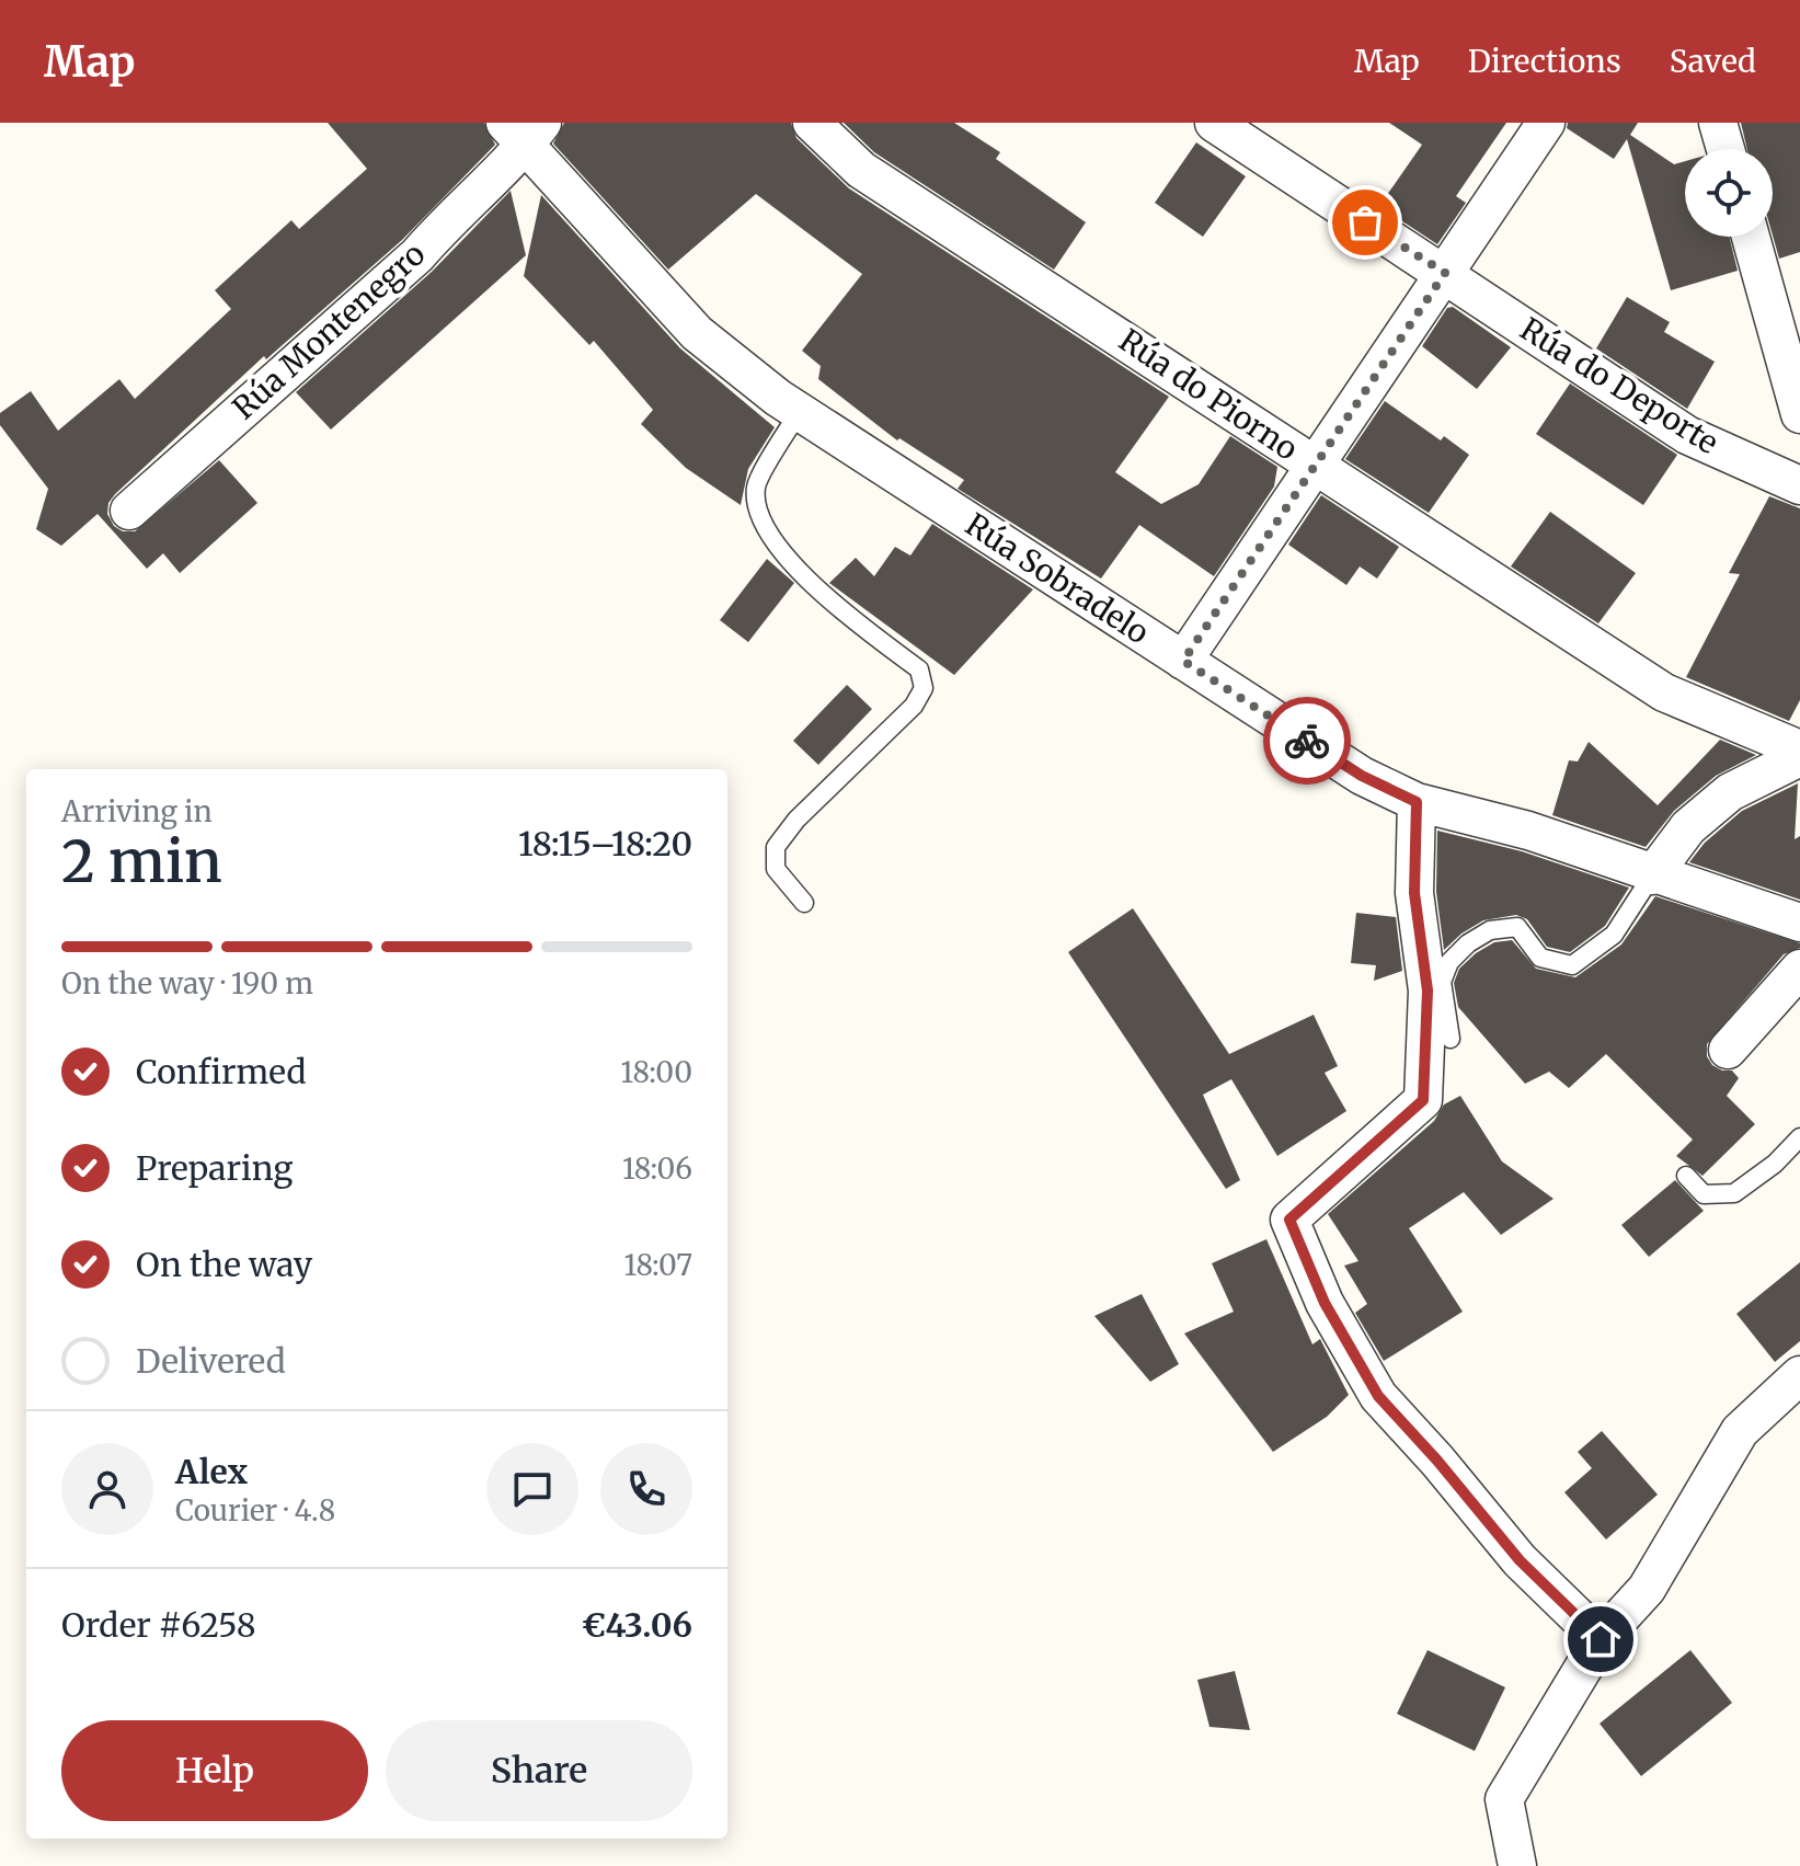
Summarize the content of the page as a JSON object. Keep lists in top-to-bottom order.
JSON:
{
  "streets": {
    "street": [
      "Rúa Montenegro",
      "Rúa do Deporte",
      "Rúa do Piorno",
      "Rúa Sobradelo"
    ]
  },
  "crossings": [
    ["Rúa Montenegro", "Rúa Sobradelo"]
  ],
  "page": {
    "header": "Map",
    "nav": ["Map", "Directions", "Saved"],
    "heading": ["2 min", "Arriving in", "18:15–18:20"],
    "panel": [
      "Alex",
      "Courier · 4.8",
      "Order #6258",
      "€43.06"
    ],
    "bar": "On the way · 190 m",
    "list": [
      ["Confirmed", "18:00"],
      ["Preparing", "18:06"],
      ["On the way", "18:07"],
      "Delivered"
    ],
    "buttons": ["Help", "Share"]
  }
}
